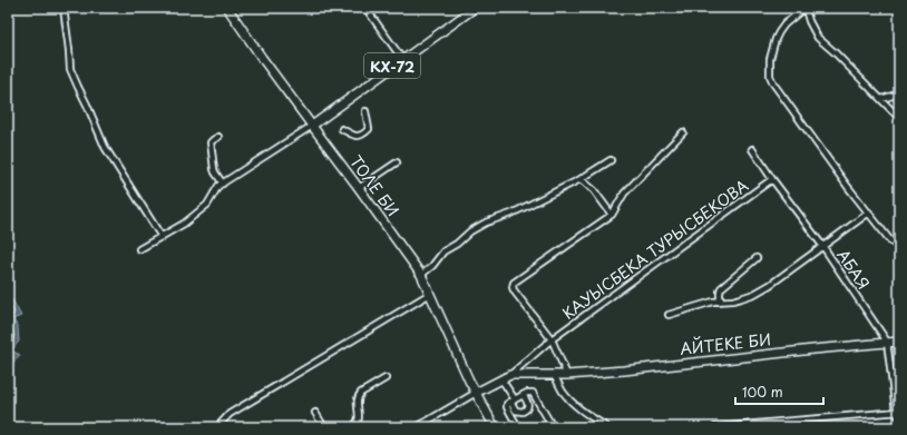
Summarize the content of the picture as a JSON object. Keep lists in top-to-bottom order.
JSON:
{
  "streets": {
    "street": [
      "КХ-72",
      "ТОЛЕ БИ",
      "КАУЫСБЕКА ТУРЫСБЕКОВА",
      "АБАЯ",
      "АЙТЕКЕ БИ"
    ]
  },
  "crossings": [
    ["КХ-72", "ТОЛЕ БИ"],
    ["КАУЫСБЕКА ТУРЫСБЕКОВА", "АБАЯ"],
    ["КАУЫСБЕКА ТУРЫСБЕКОВА", "АЙТЕКЕ БИ"],
    ["АБАЯ", "АЙТЕКЕ БИ"]
  ],
  "scale_bar": "100 m"
}
